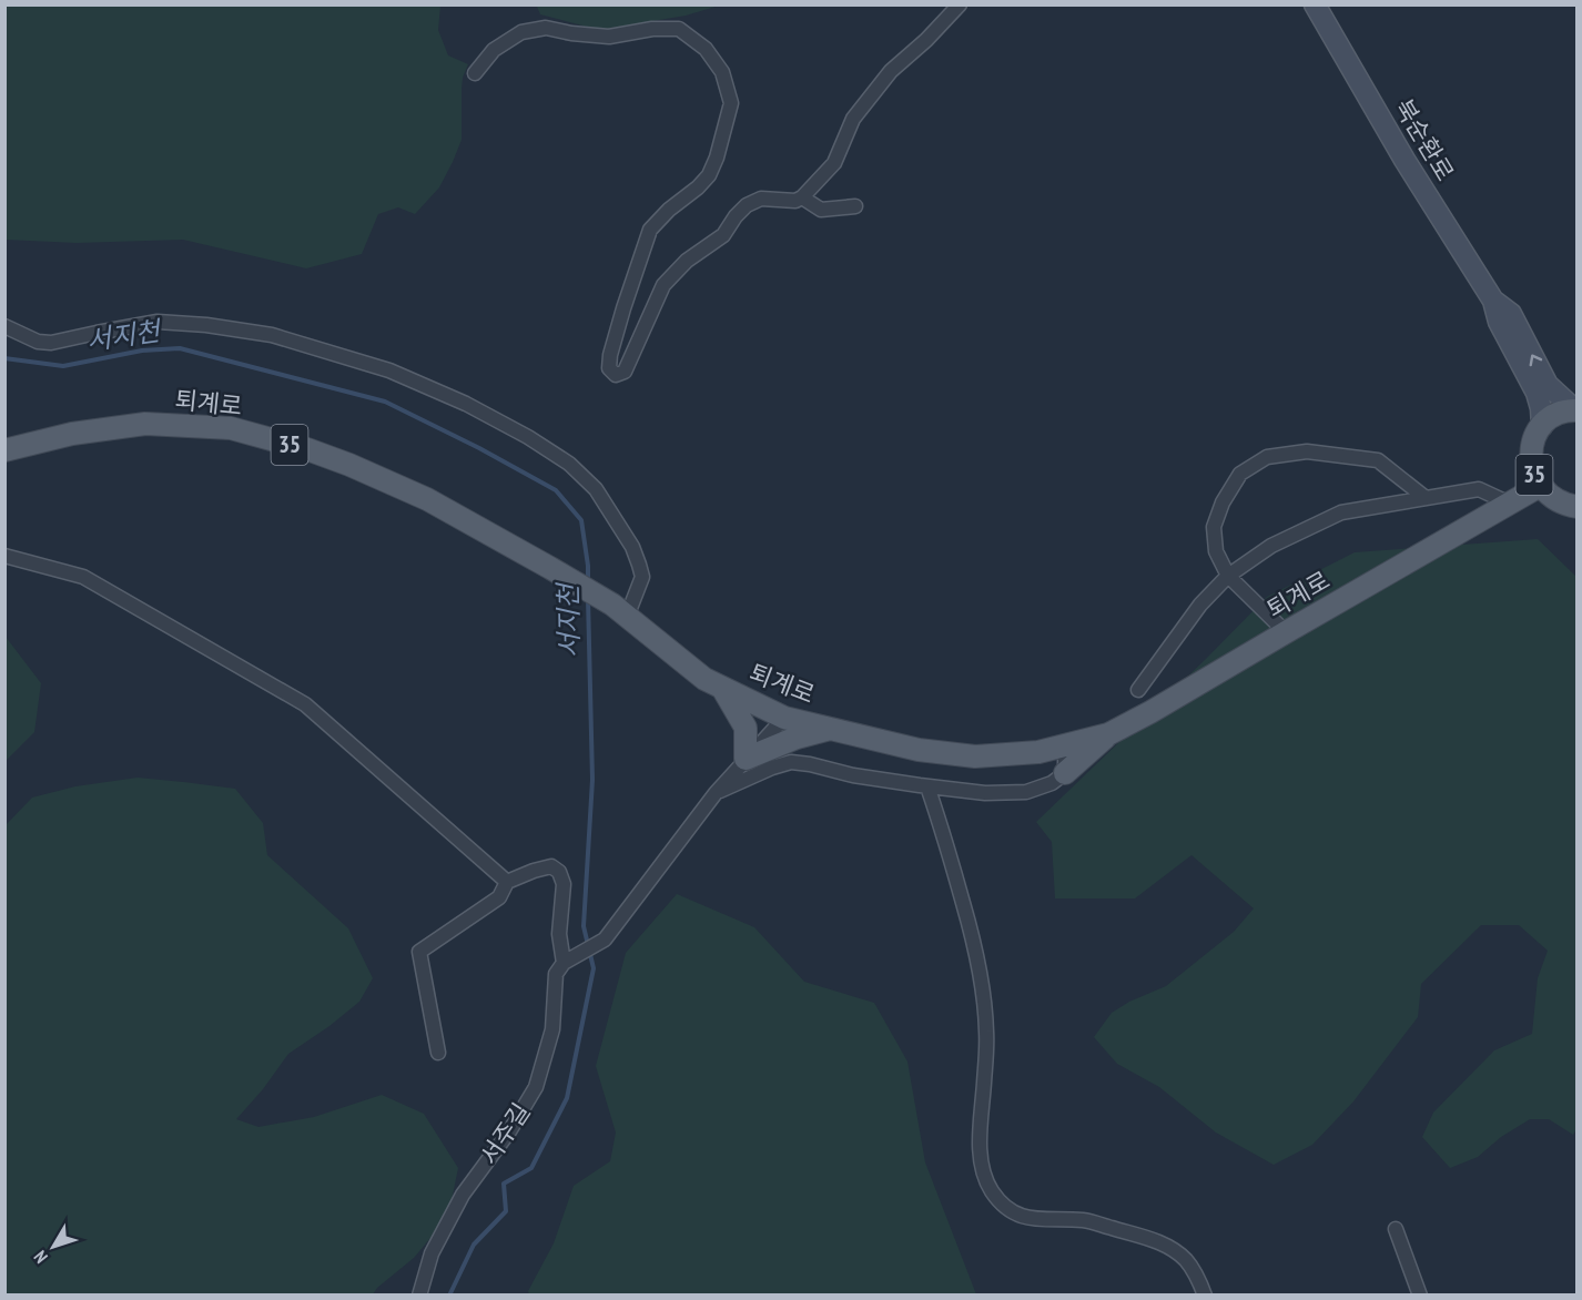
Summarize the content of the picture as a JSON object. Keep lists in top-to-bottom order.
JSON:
{
  "streets": {
    "main road": ["퇴계로", "35"],
    "street": ["북순환로", "서주길"]
  },
  "crossings": [
    ["북순환로", "35"],
    ["퇴계로", "35"]
  ],
  "water": ["서지천"],
  "north": "bottom left"
}
